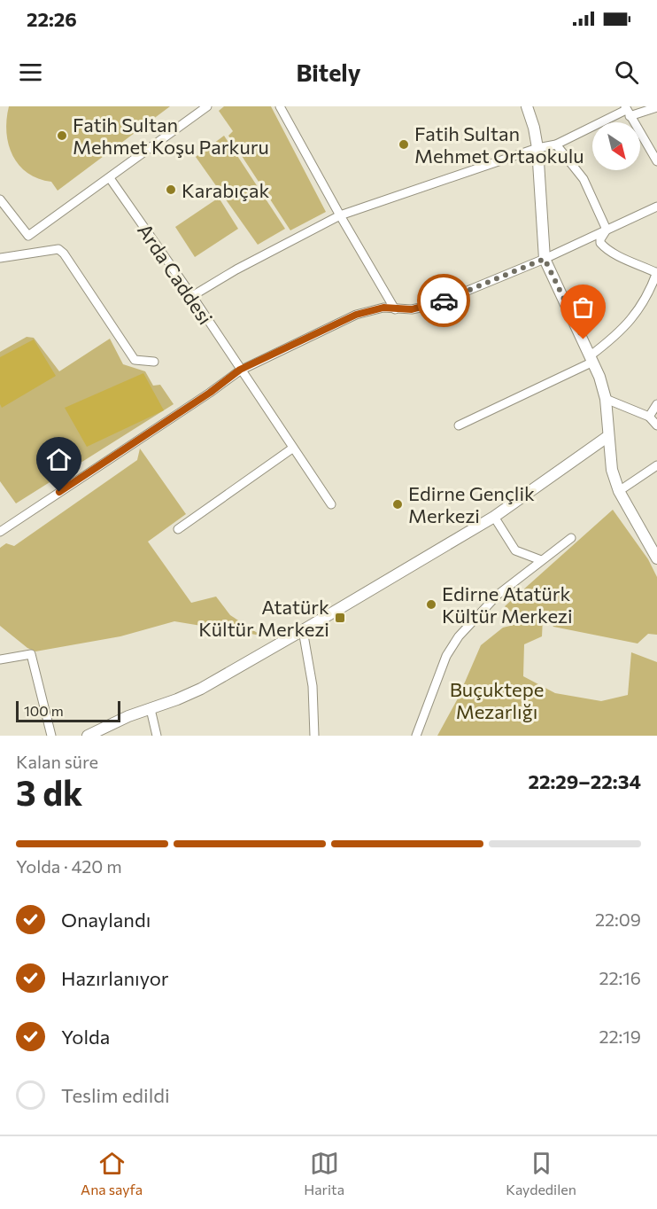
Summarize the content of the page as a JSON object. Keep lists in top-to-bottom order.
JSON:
{
  "streets": {
    "street": ["Arda Caddesi"]
  },
  "parks": ["Buçuktepe Mezarlığı"],
  "places": {
    "other": [
      "Fatih Sultan Mehmet Koşu Parkuru",
      "Fatih Sultan Mehmet Ortaokulu",
      "Karabıçak",
      "Edirne Gençlik Merkezi",
      "Edirne Atatürk Kültür Merkezi"
    ],
    "transit": ["Atatürk Kültür Merkezi"]
  },
  "scale_bar": "100 m",
  "north": "bottom right",
  "page": {
    "status": "22:26",
    "header": "Bitely",
    "scale": "100 m",
    "heading": ["3 dk", "Kalan süre", "22:29–22:34"],
    "bar": "Yolda · 420 m",
    "list": [
      ["Onaylandı", "22:09"],
      ["Hazırlanıyor", "22:16"],
      ["Yolda", "22:19"],
      "Teslim edildi"
    ],
    "tabs": ["Ana sayfa", "Harita", "Kaydedilen"]
  }
}
